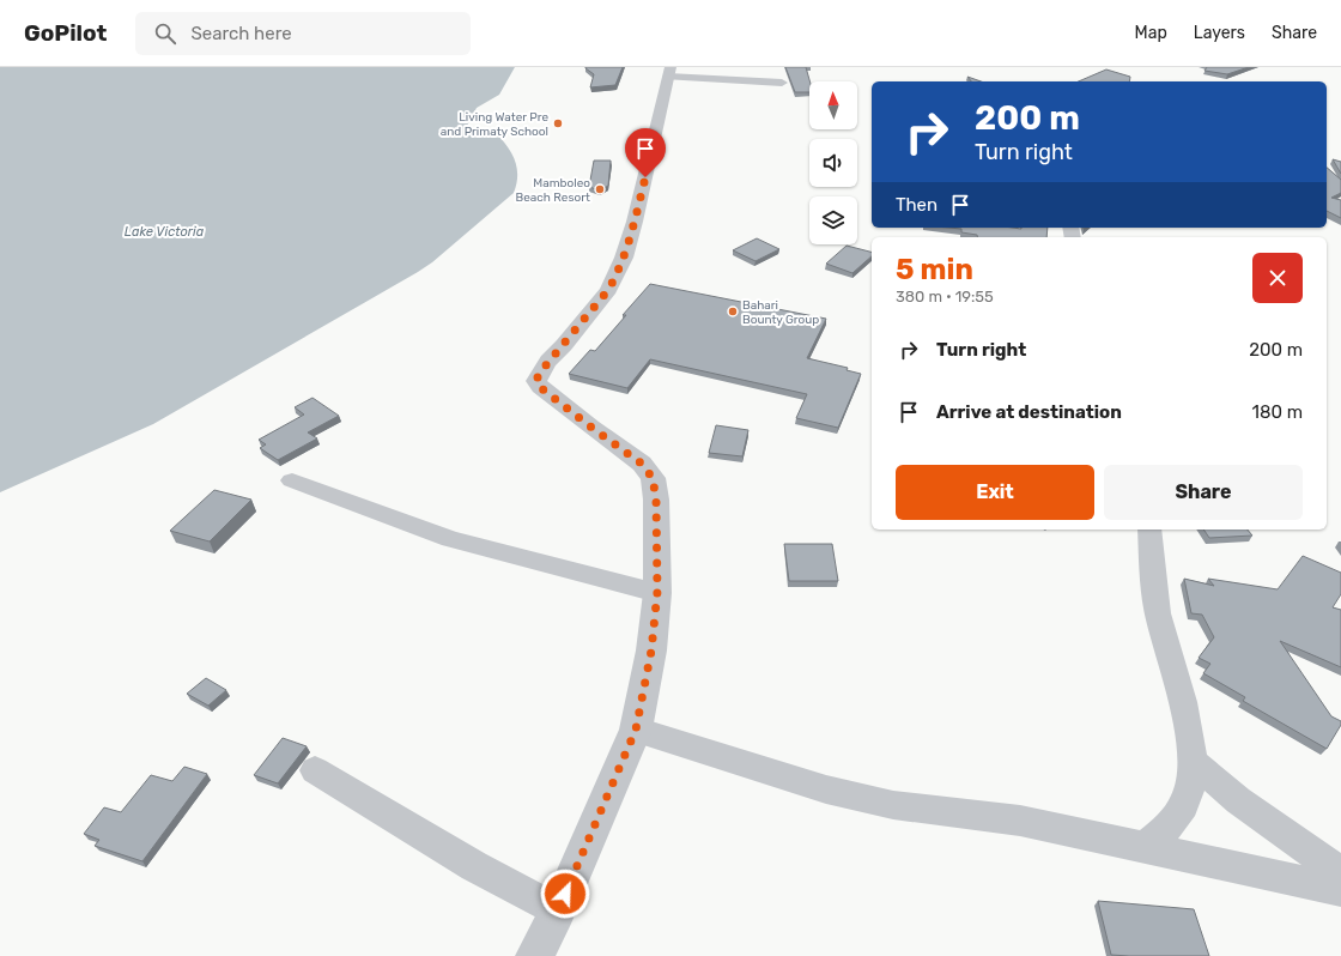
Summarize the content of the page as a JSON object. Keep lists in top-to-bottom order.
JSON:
{
  "water": ["Lake Victoria"],
  "places": ["Living Water Pre and Primaty School", "Mamboleo Beach Resort", "Bahari Bounty Group"],
  "north": "top",
  "page": {
    "header": "GoPilot",
    "search": "Search here",
    "nav": ["Map", "Layers", "Share"],
    "turn": ["200 m", "Turn right"],
    "then": "Then",
    "heading": ["5 min", "380 m · 19:55"],
    "list": [
      {
        "name": "Turn right",
        "value": "200 m"
      },
      {
        "name": "Arrive at destination",
        "value": "180 m"
      }
    ],
    "buttons": ["Exit", "Share"]
  }
}
